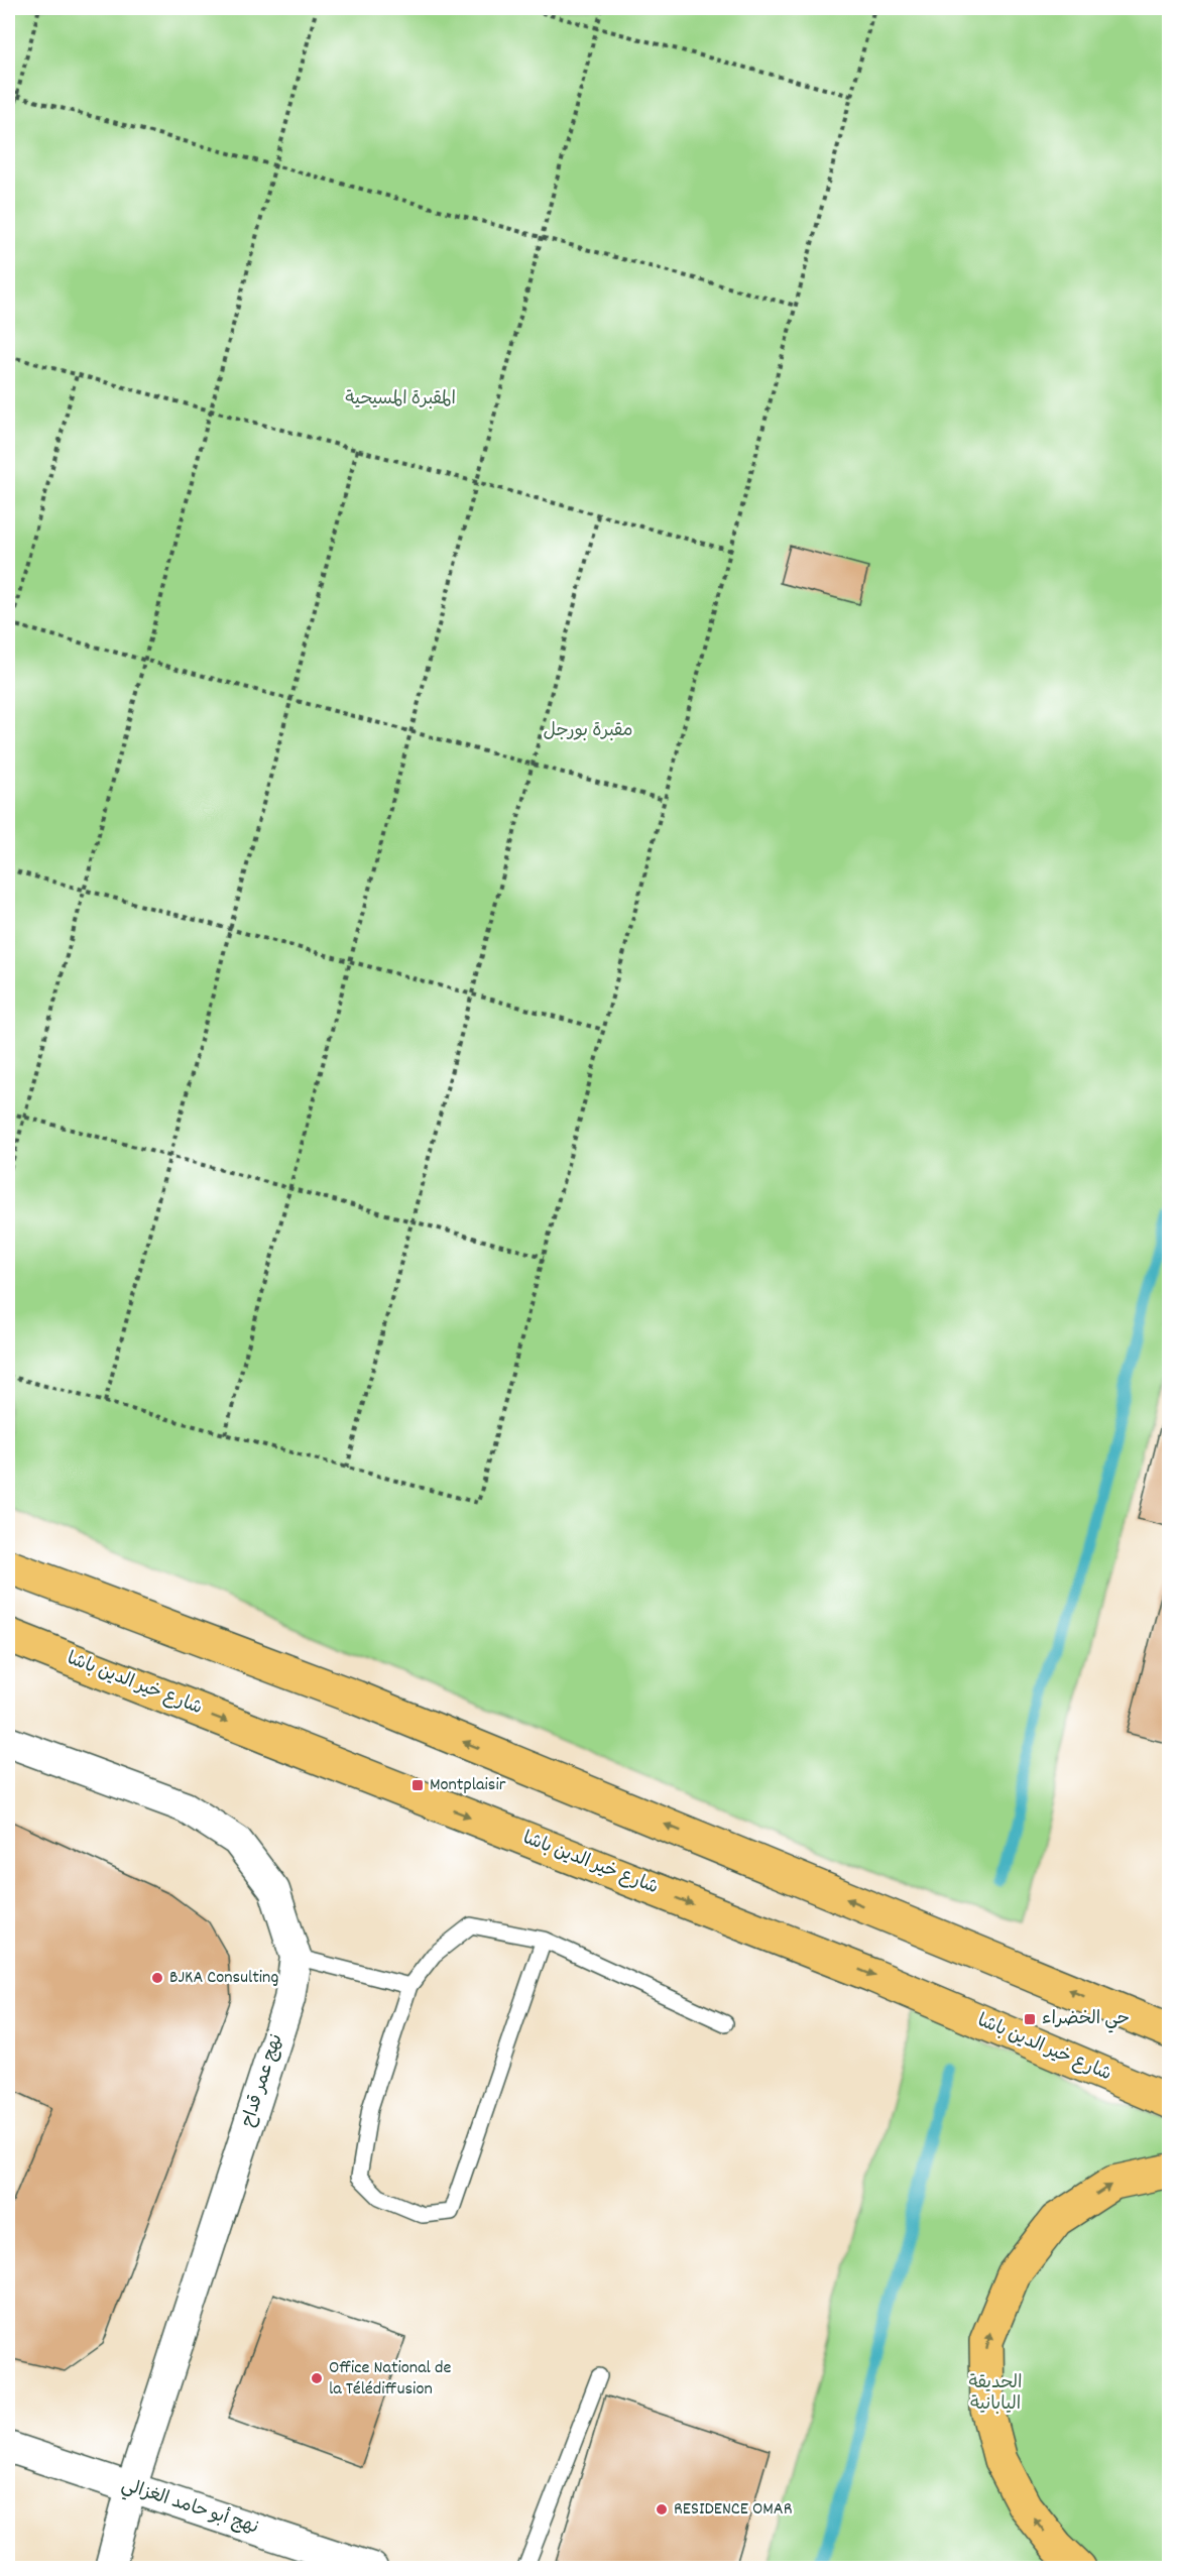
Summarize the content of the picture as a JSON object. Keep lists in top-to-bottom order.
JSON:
{
  "streets": {
    "main road": ["شارع خير الدين باشا"],
    "street": ["نهج عمر قداح", "نهج أبو حامد الغزالي"]
  },
  "crossings": [
    ["نهج عمر قداح", "نهج أبو حامد الغزالي"]
  ],
  "parks": ["المقبرة المسيحية", "مقبرة بورجل", "الحديقة اليابانية"],
  "places": {
    "transit": ["Montplaisir", "حي الخضراء"],
    "other": ["BJKA Consulting", "Office National de la Télédiffusion", "RESIDENCE OMAR"]
  }
}
